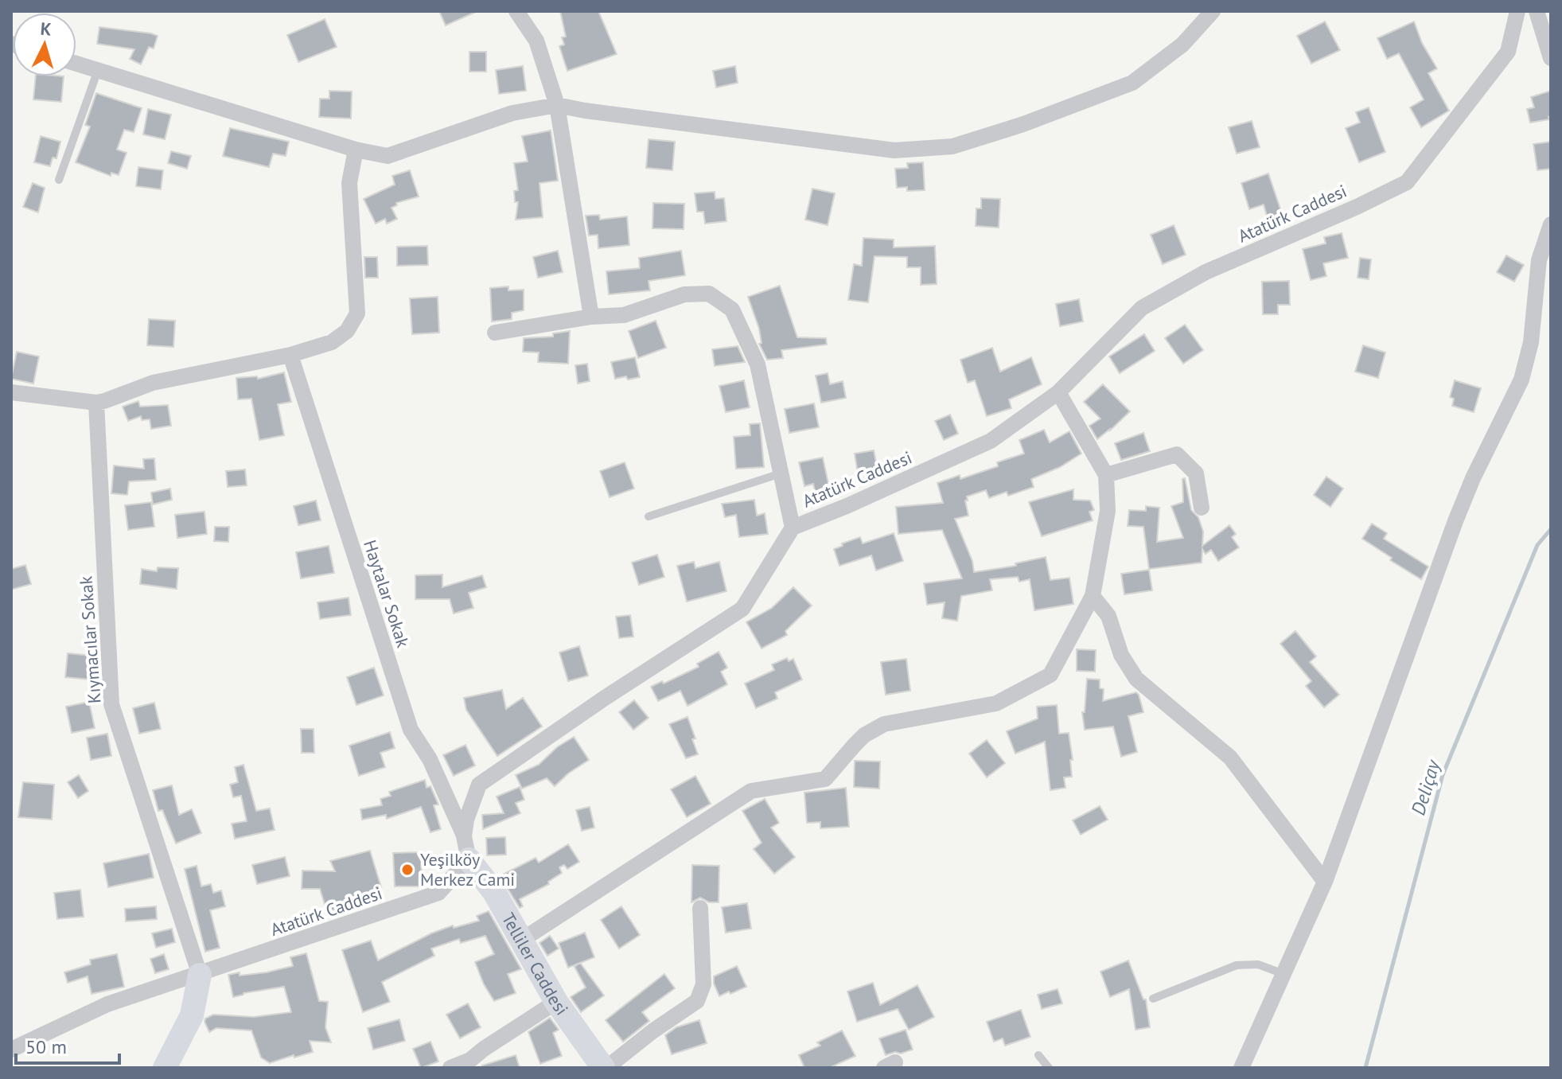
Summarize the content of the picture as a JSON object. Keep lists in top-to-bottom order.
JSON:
{
  "streets": {
    "street": [
      "Atatürk Caddesi",
      "Haytalar Sokak",
      "Kıymacılar Sokak",
      "Telliler Caddesi"
    ]
  },
  "crossings": [
    ["Atatürk Caddesi", "Haytalar Sokak"],
    ["Atatürk Caddesi", "Kıymacılar Sokak"],
    ["Atatürk Caddesi", "Telliler Caddesi"],
    ["Haytalar Sokak", "Telliler Caddesi"]
  ],
  "water": ["Deliçay"],
  "places": ["Yeşilköy Merkez Cami"],
  "scale_bar": "50 m",
  "north": "top"
}
